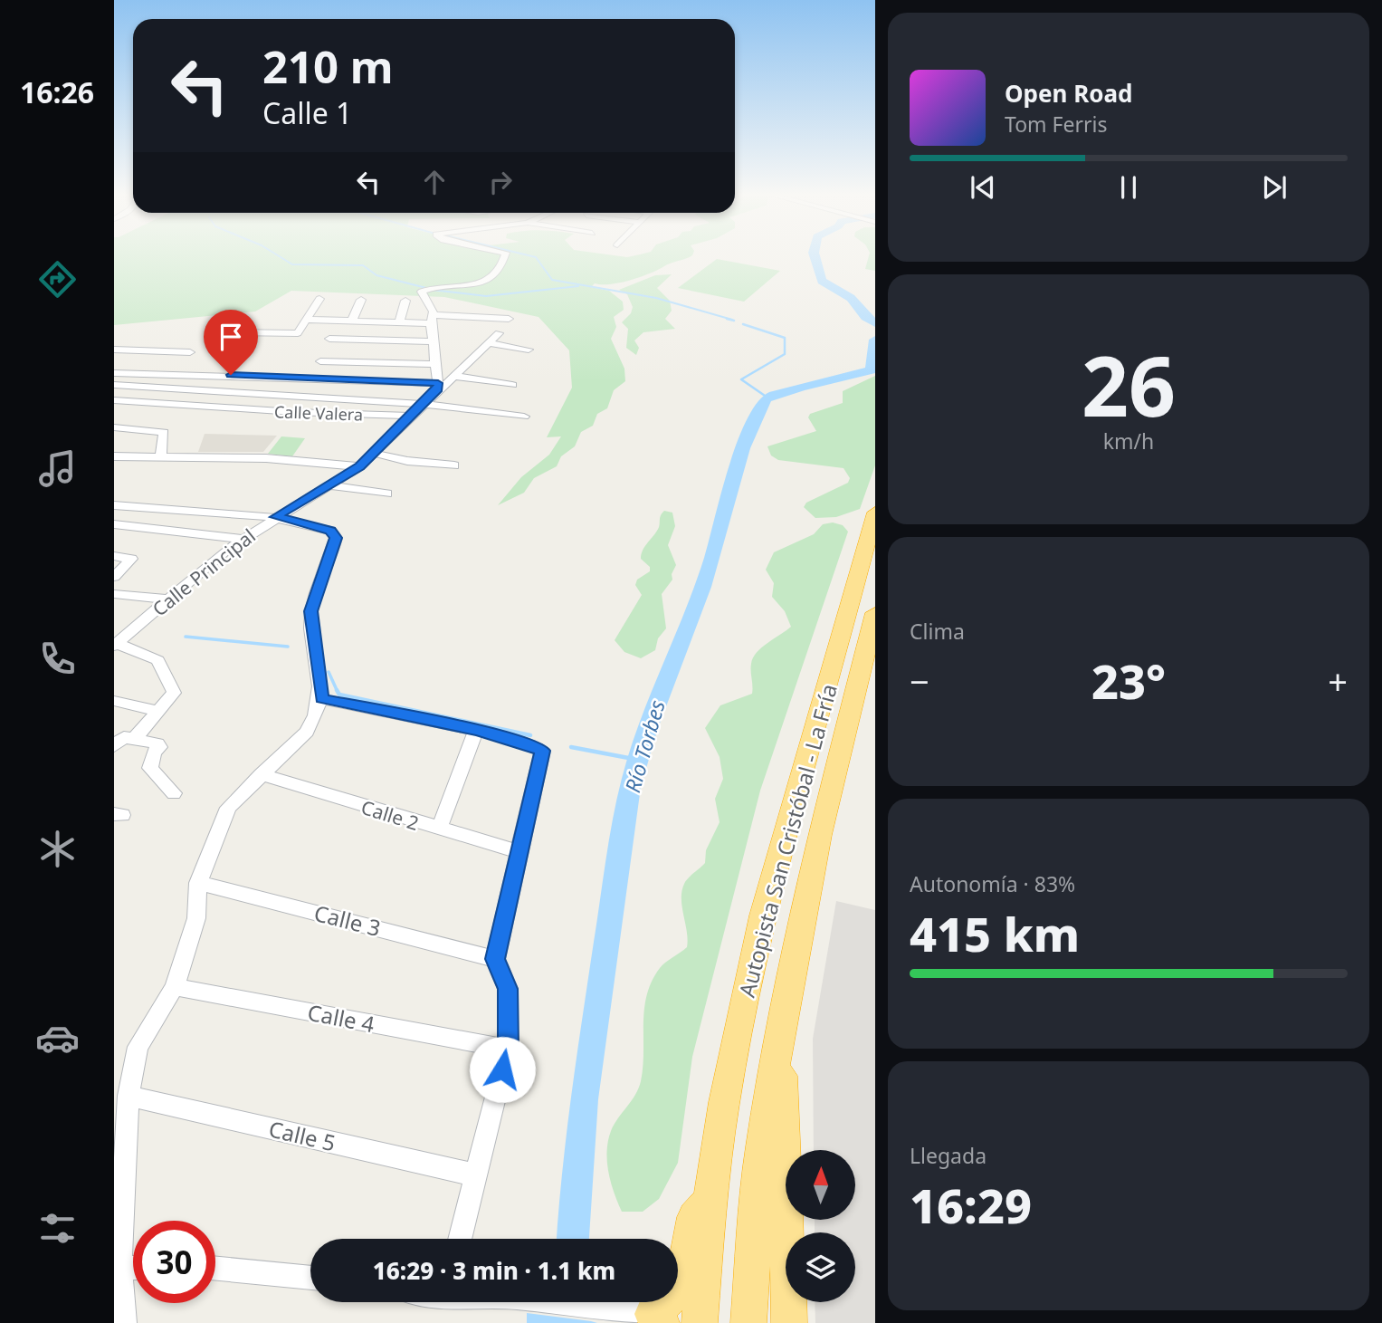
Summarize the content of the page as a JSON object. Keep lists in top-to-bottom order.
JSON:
{
  "streets": {
    "highway": ["Autopista San Cristóbal - La Fría"],
    "street": [
      "Calle Valera",
      "Calle Principal",
      "Calle 2",
      "Calle 3",
      "Calle 4",
      "Calle 5"
    ]
  },
  "crossings": [
    ["Calle Valera", "Calle Principal"]
  ],
  "water": ["Río Torbes"],
  "north": "top",
  "page": {
    "tabs": "16:26",
    "turn": ["210 m", "Calle 1"],
    "song": ["Open Road", "Tom Ferris"],
    "tile": [
      ["26", "km/h"],
      "Clima",
      ["Autonomía · 83%", "415 km"],
      ["Llegada", "16:29"]
    ],
    "heat": ["−", "23°", "+"],
    "limit": "30",
    "trip": "16:29 · 3 min · 1.1 km"
  }
}
